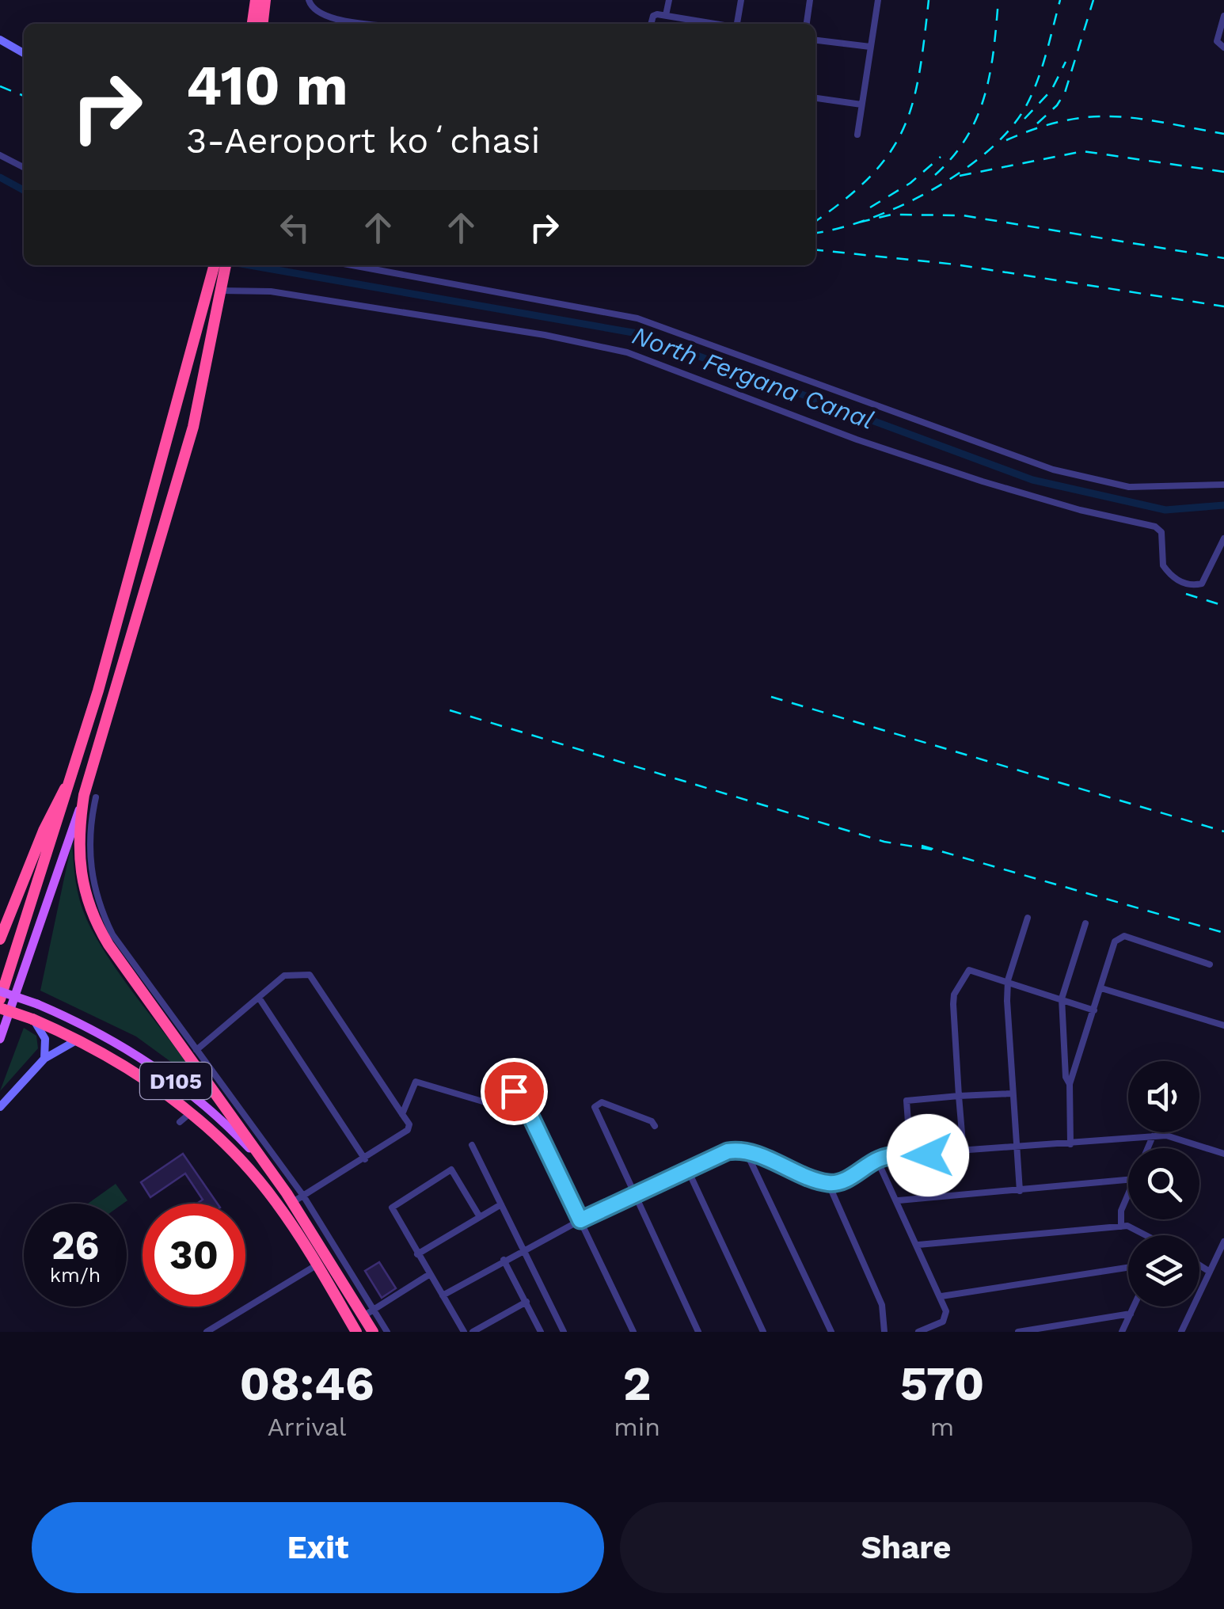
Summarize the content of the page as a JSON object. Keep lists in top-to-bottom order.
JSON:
{
  "streets": {
    "highway": ["D105"]
  },
  "water": ["North Fergana Canal"],
  "page": {
    "turn": ["410 m", "3-Aeroport koʻchasi"],
    "speed": "26 km/h",
    "limit": "30",
    "eta": [
      "08:46",
      "Arrival",
      "2",
      "min",
      "570",
      "m"
    ],
    "buttons": ["Exit", "Share"]
  }
}
